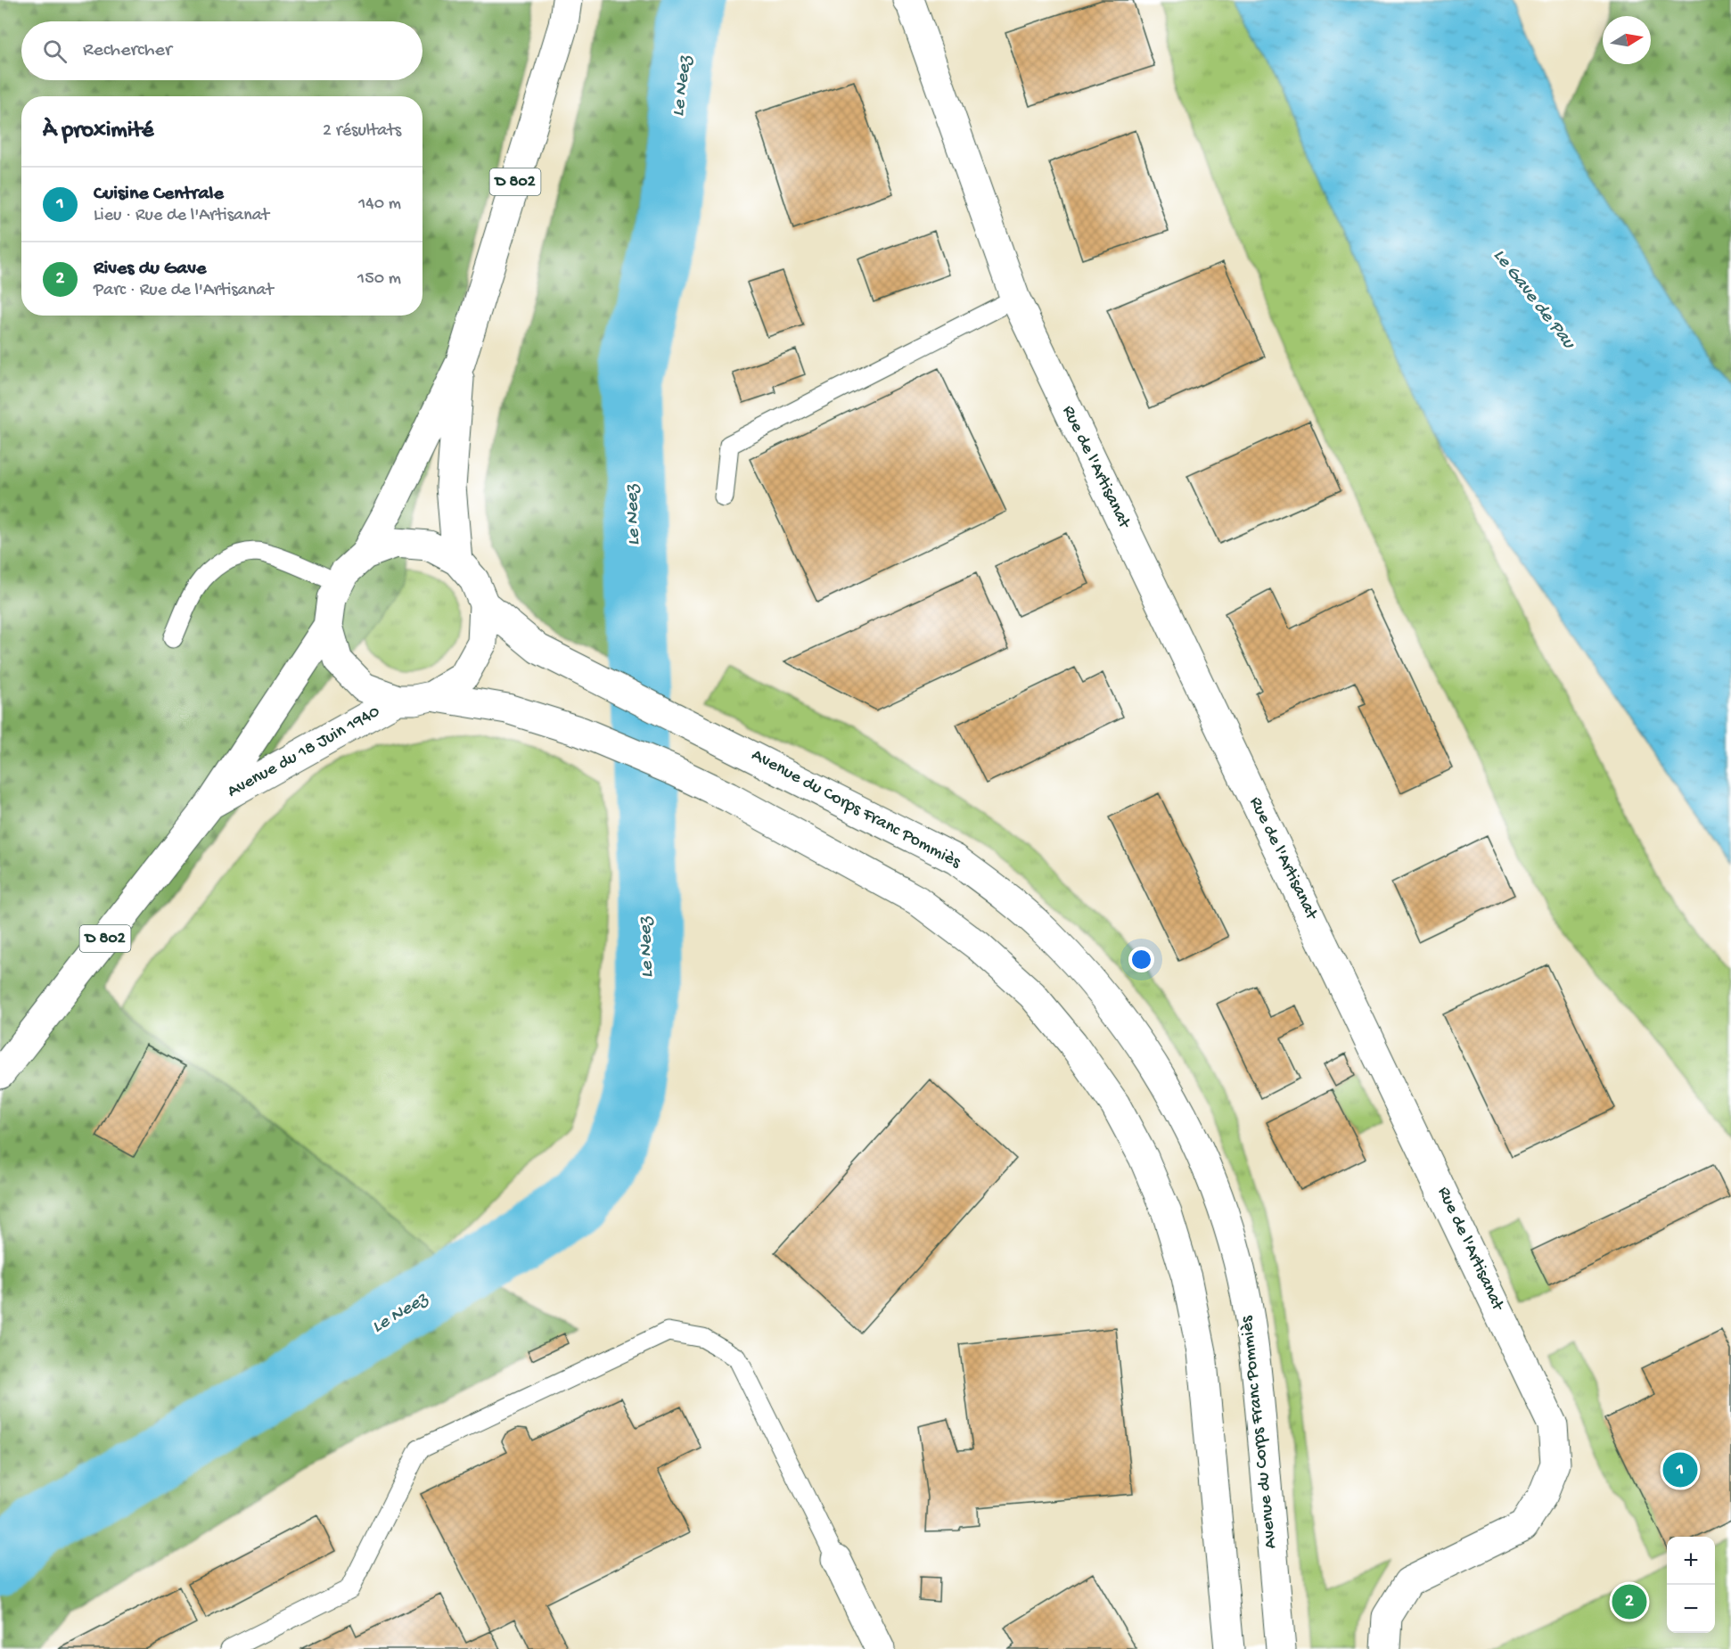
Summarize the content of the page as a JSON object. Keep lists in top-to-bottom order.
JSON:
{
  "streets": {
    "main road": [
      "D 802",
      "Rue de l'Artisanat",
      "Avenue du 18 Juin 1940",
      "Avenue du Corps Franc Pommiès"
    ]
  },
  "crossings": [
    ["D 802", "Avenue du 18 Juin 1940"],
    ["D 802", "Avenue du Corps Franc Pommiès"],
    ["Avenue du 18 Juin 1940", "Avenue du Corps Franc Pommiès"]
  ],
  "water": ["Le Neez", "Le Gave de Pau"],
  "north": "right",
  "page": {
    "search": "Rechercher",
    "heading": ["À proximité", "2 résultats"],
    "list": [
      {
        "mark": "1",
        "name": "Cuisine Centrale",
        "note": "Lieu · Rue de l'Artisanat",
        "value": "140 m"
      },
      {
        "mark": "2",
        "name": "Rives du Gave",
        "note": "Parc · Rue de l'Artisanat",
        "value": "150 m"
      }
    ],
    "pins": ["1", "2"],
    "map_buttons": ["+", "−"]
  }
}
